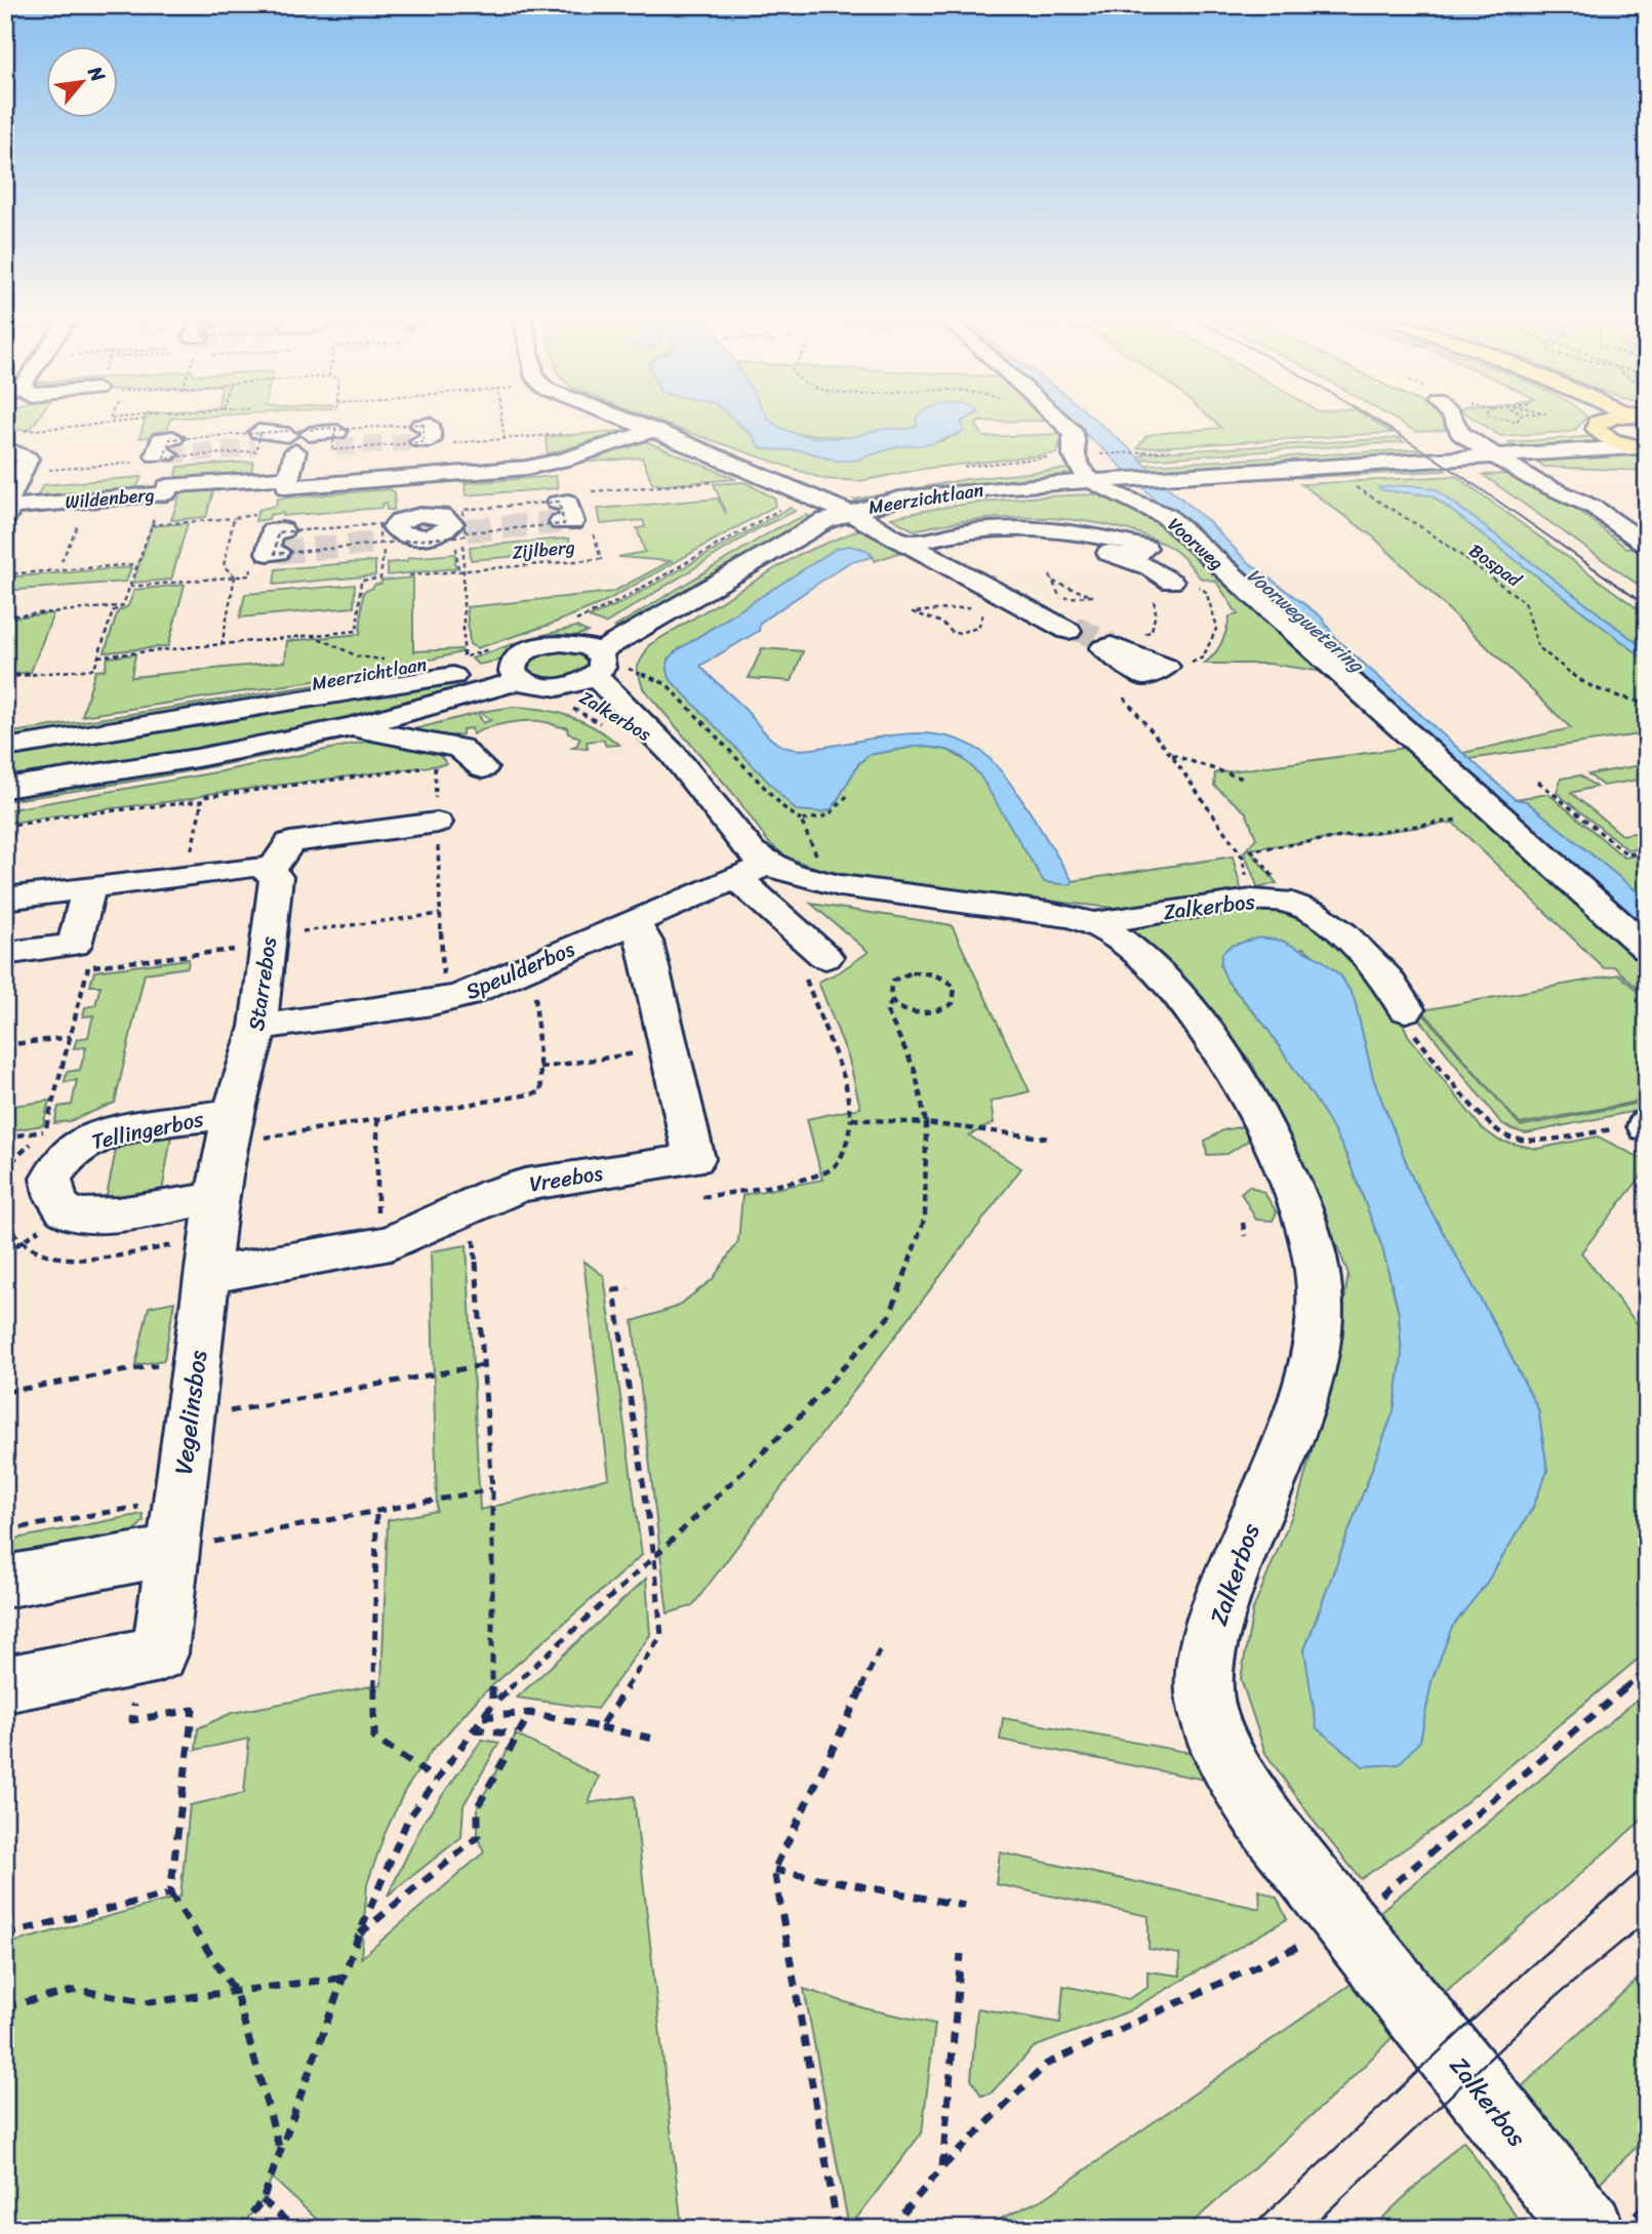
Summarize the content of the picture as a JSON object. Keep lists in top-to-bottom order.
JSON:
{
  "streets": {
    "street": [
      "Wildenberg",
      "Meerzichtlaan",
      "Voorweg",
      "Zalkerbos",
      "Speulderbos",
      "Starrebos",
      "Tellingerbos",
      "Vreebos",
      "Vegelinsbos"
    ],
    "path": ["Zijlberg", "Bospad"]
  },
  "crossings": [
    ["Meerzichtlaan", "Voorweg"],
    ["Meerzichtlaan", "Zalkerbos"],
    ["Zalkerbos", "Speulderbos"],
    ["Speulderbos", "Starrebos"],
    ["Speulderbos", "Vreebos"],
    ["Starrebos", "Tellingerbos"],
    ["Starrebos", "Vreebos"],
    ["Starrebos", "Vegelinsbos"],
    ["Vreebos", "Vegelinsbos"]
  ],
  "water": ["Voorwegwetering"],
  "north": "top right"
}
